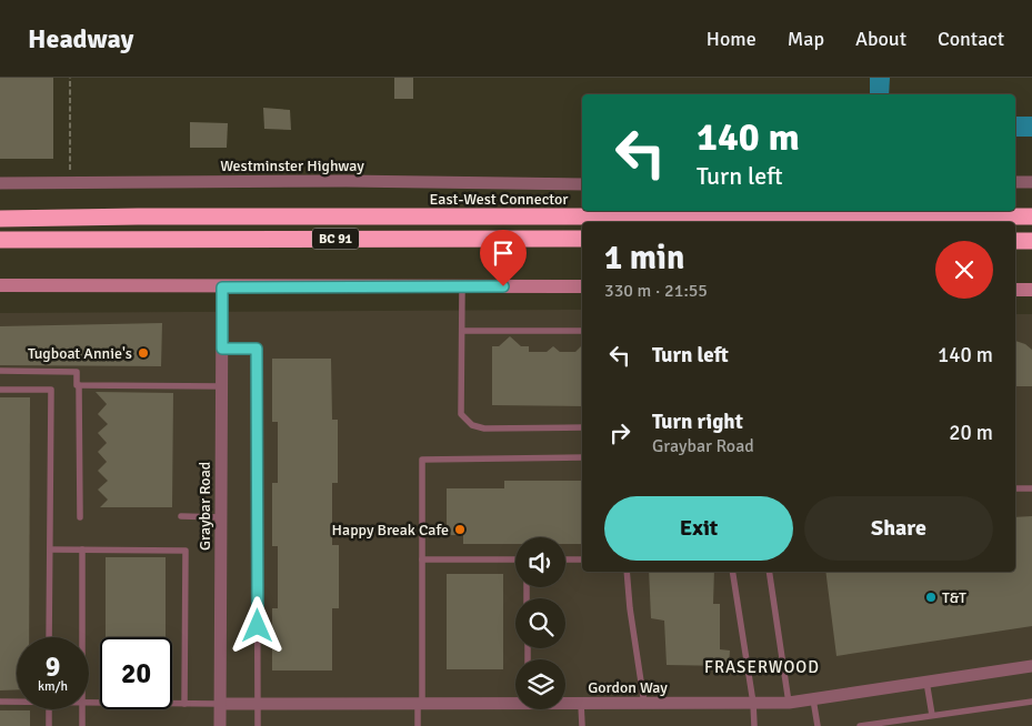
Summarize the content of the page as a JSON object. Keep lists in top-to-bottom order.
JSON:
{
  "streets": {
    "highway": ["East-West Connector", "BC 91"],
    "street": ["Westminster Highway", "Graybar Road", "Gordon Way"]
  },
  "crossings": [
    ["Graybar Road", "Gordon Way"]
  ],
  "districts": ["FRASERWOOD"],
  "places": ["Tugboat Annie's", "Happy Break Cafe", "T&T"],
  "page": {
    "header": "Headway",
    "nav": [
      "Home",
      "Map",
      "About",
      "Contact"
    ],
    "turn": ["140 m", "Turn left"],
    "heading": ["1 min", "330 m · 21:55"],
    "list": [
      {
        "name": "Turn left",
        "value": "140 m"
      },
      {
        "name": "Turn right",
        "note": "Graybar Road",
        "value": "20 m"
      }
    ],
    "buttons": ["Exit", "Share"],
    "speed": "9 km/h",
    "limit": "20"
  }
}
